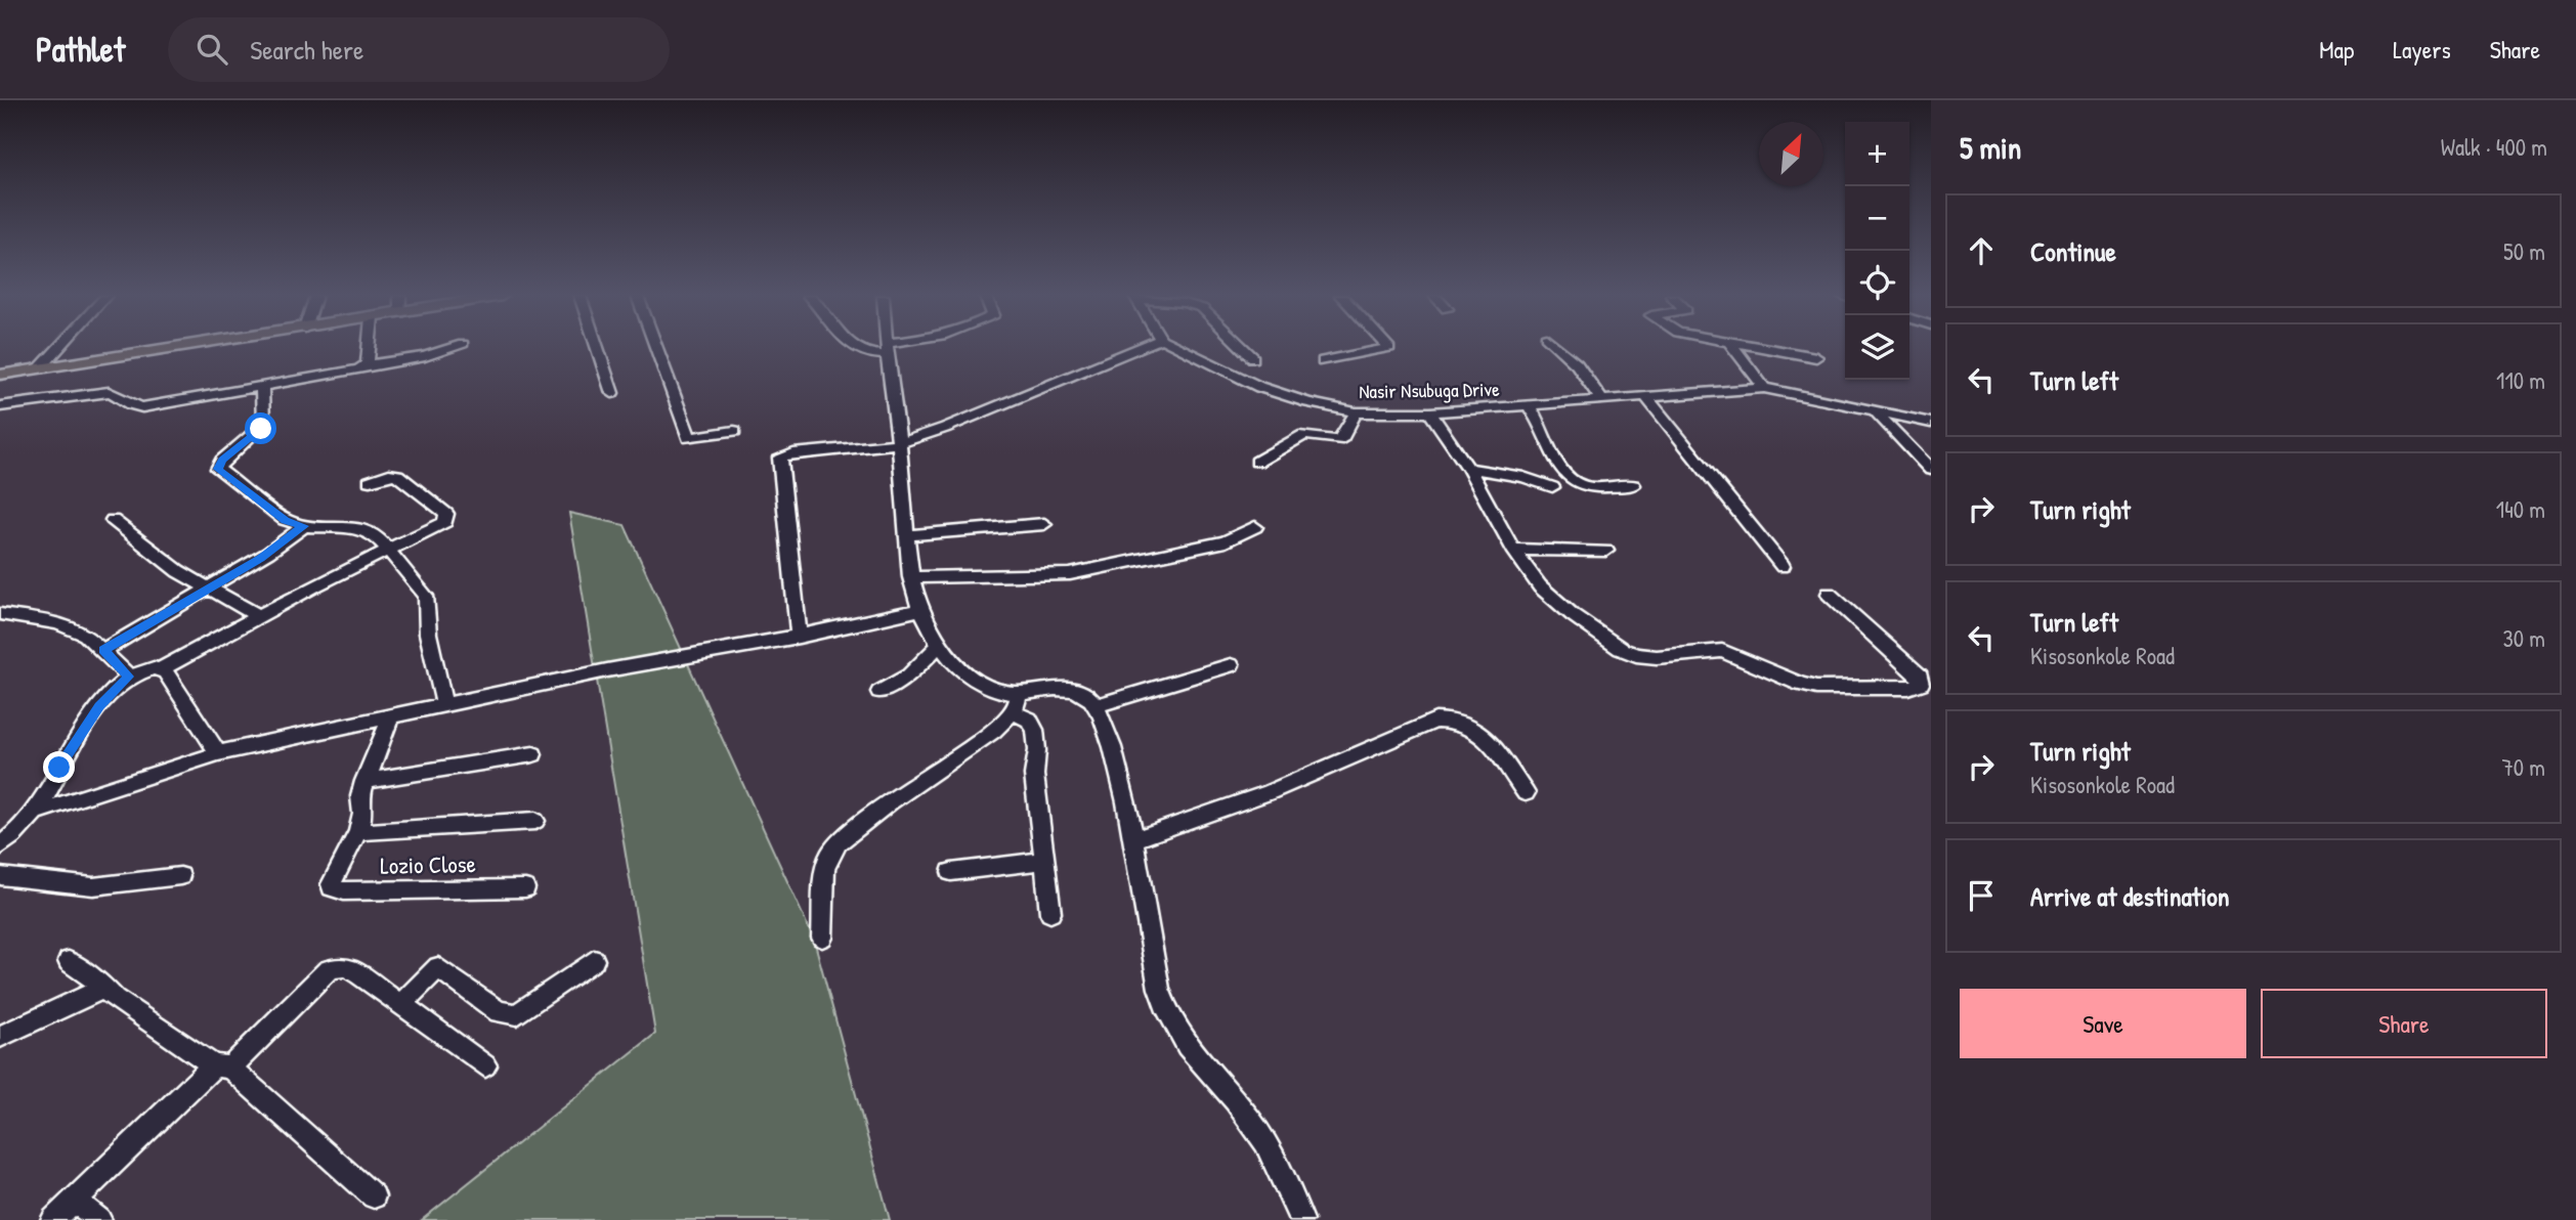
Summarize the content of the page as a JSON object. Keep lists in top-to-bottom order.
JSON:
{
  "streets": {
    "street": ["Nasir Nsubuga Drive", "Lozio Close"]
  },
  "north": "top right",
  "page": {
    "header": "Pathlet",
    "search": "Search here",
    "nav": ["Map", "Layers", "Share"],
    "heading": ["5 min", "Walk · 400 m"],
    "map_buttons": ["+", "−"],
    "list": [
      ["Continue", "50 m"],
      ["Turn left", "110 m"],
      ["Turn right", "140 m"],
      ["Turn left", "Kisosonkole Road", "30 m"],
      ["Turn right", "Kisosonkole Road", "70 m"],
      "Arrive at destination"
    ],
    "buttons": ["Save", "Share"]
  }
}
